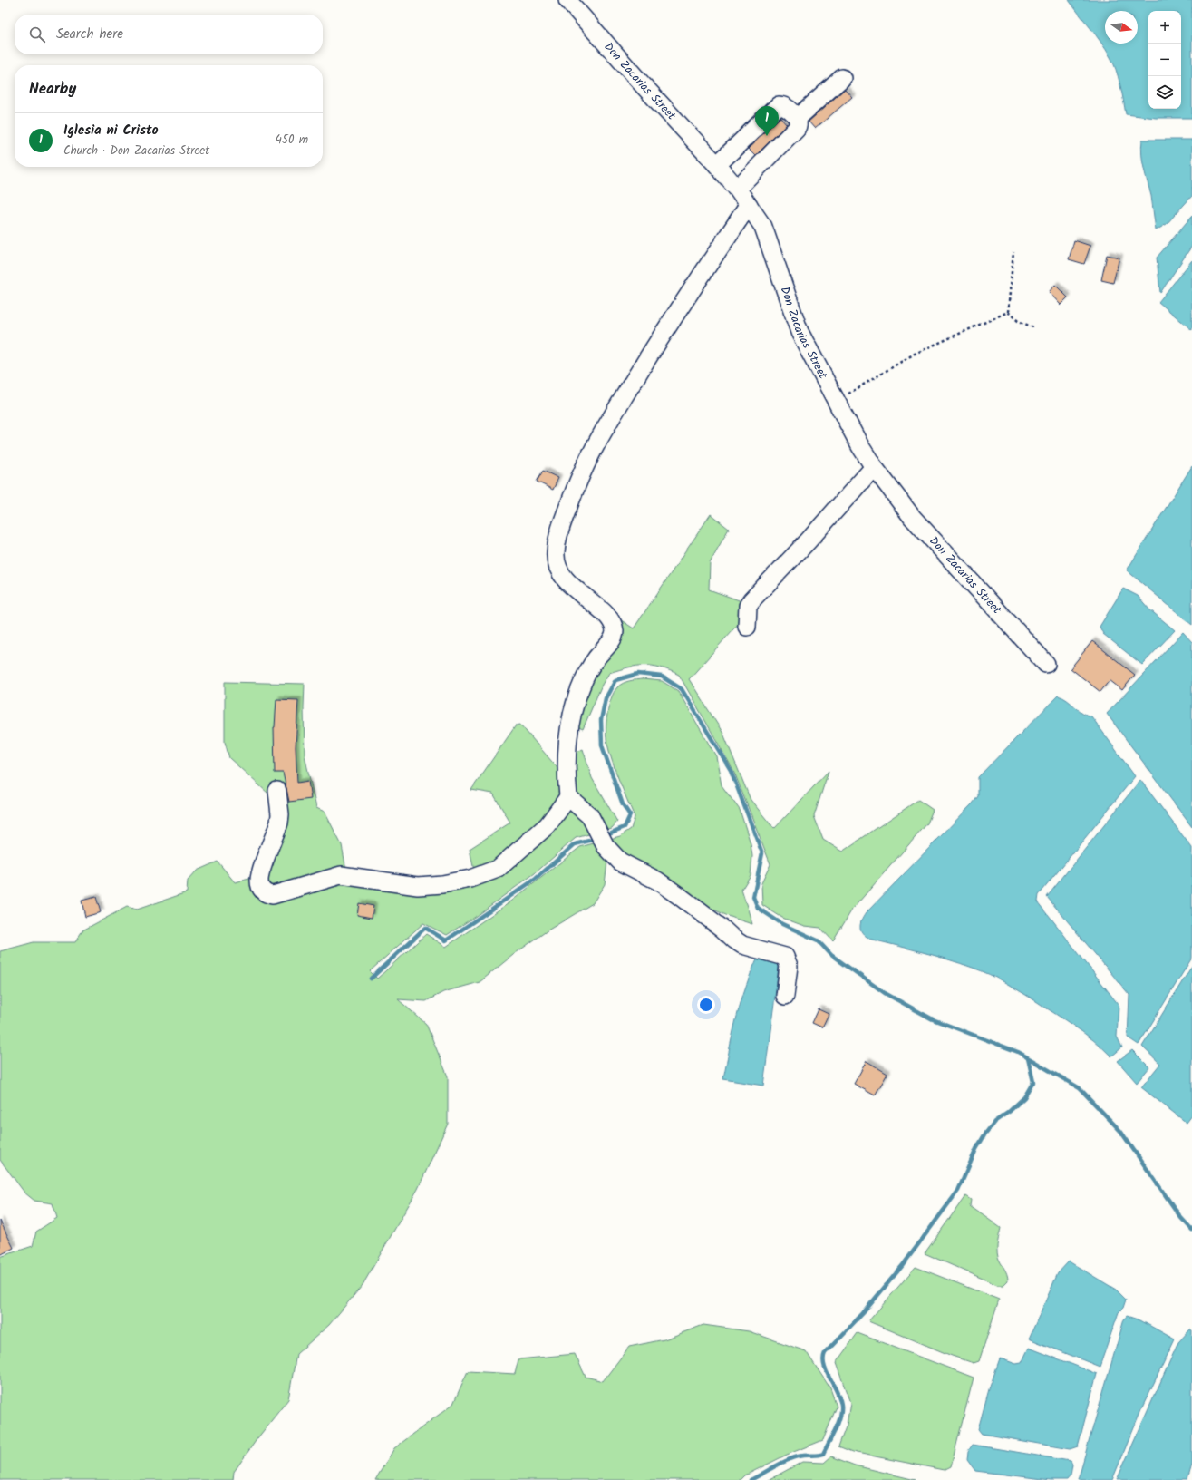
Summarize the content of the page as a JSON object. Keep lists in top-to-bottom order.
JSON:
{
  "streets": {
    "street": ["Don Zacarias Street"]
  },
  "north": "right",
  "page": {
    "map_buttons": ["+", "−"],
    "search": "Search here",
    "heading": "Nearby",
    "pins": "1",
    "list": [
      {
        "mark": "1",
        "name": "Iglesia ni Cristo",
        "note": "Church · Don Zacarias Street",
        "value": "450 m"
      }
    ]
  }
}
